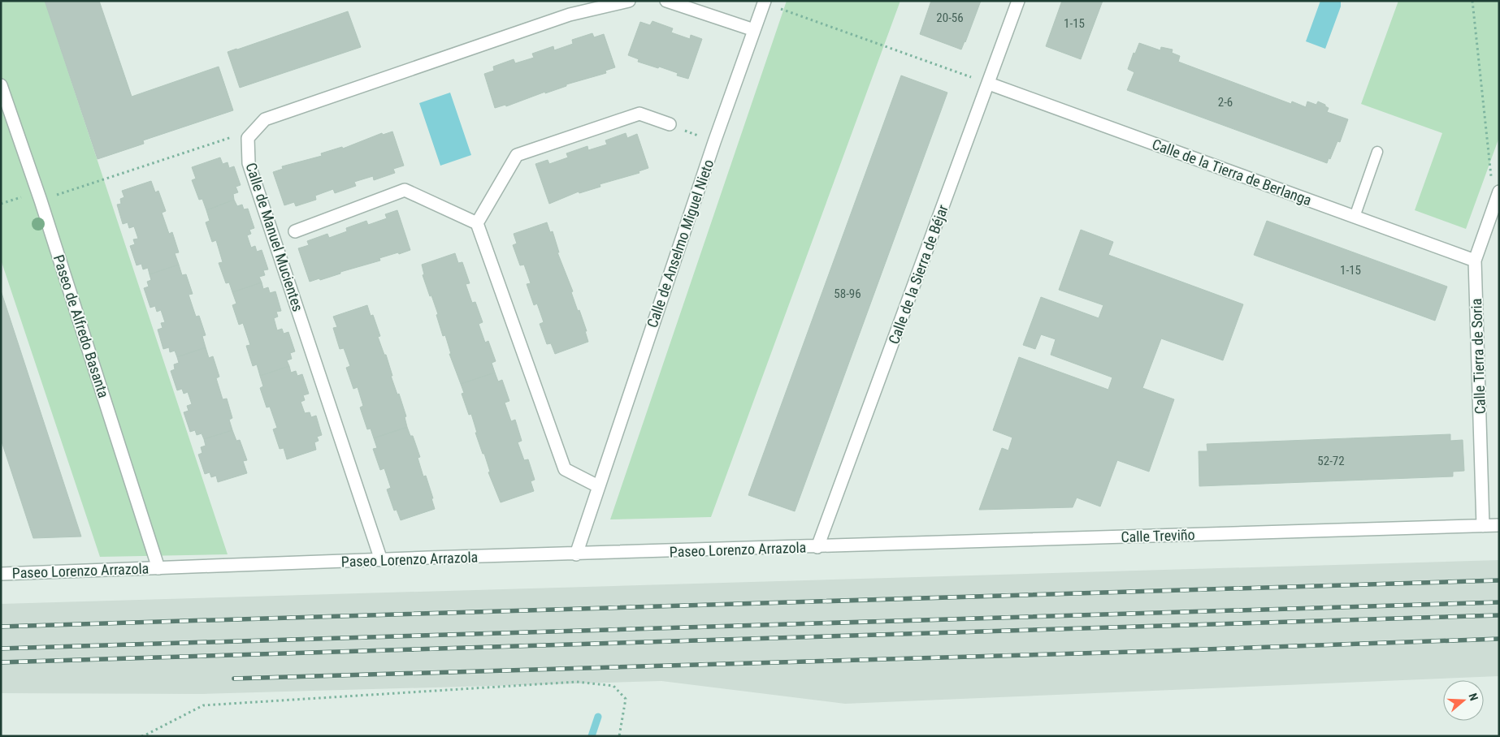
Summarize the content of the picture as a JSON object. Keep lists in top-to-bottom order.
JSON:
{
  "streets": {
    "street": [
      "Calle de la Tierra de Berlanga",
      "Calle de Manuel Mucientes",
      "Calle de Anselmo Miguel Nieto",
      "Calle de la Sierra de Béjar",
      "Paseo de Alfredo Basanta",
      "Calle Tierra de Soria",
      "Calle Treviño",
      "Paseo Lorenzo Arrazola"
    ]
  },
  "crossings": [
    ["Calle de la Tierra de Berlanga", "Calle de la Sierra de Béjar"],
    ["Calle de la Tierra de Berlanga", "Calle Tierra de Soria"],
    ["Calle de Manuel Mucientes", "Paseo Lorenzo Arrazola"],
    ["Calle de Anselmo Miguel Nieto", "Paseo Lorenzo Arrazola"],
    ["Calle de la Sierra de Béjar", "Calle Treviño"],
    ["Calle de la Sierra de Béjar", "Paseo Lorenzo Arrazola"],
    ["Paseo de Alfredo Basanta", "Paseo Lorenzo Arrazola"],
    ["Calle Tierra de Soria", "Calle Treviño"],
    ["Calle Treviño", "Paseo Lorenzo Arrazola"]
  ],
  "house_numbers": [
    "20-56",
    "1-15",
    "2-6",
    "1-15",
    "58-96",
    "52-72"
  ],
  "north": "right"
}
